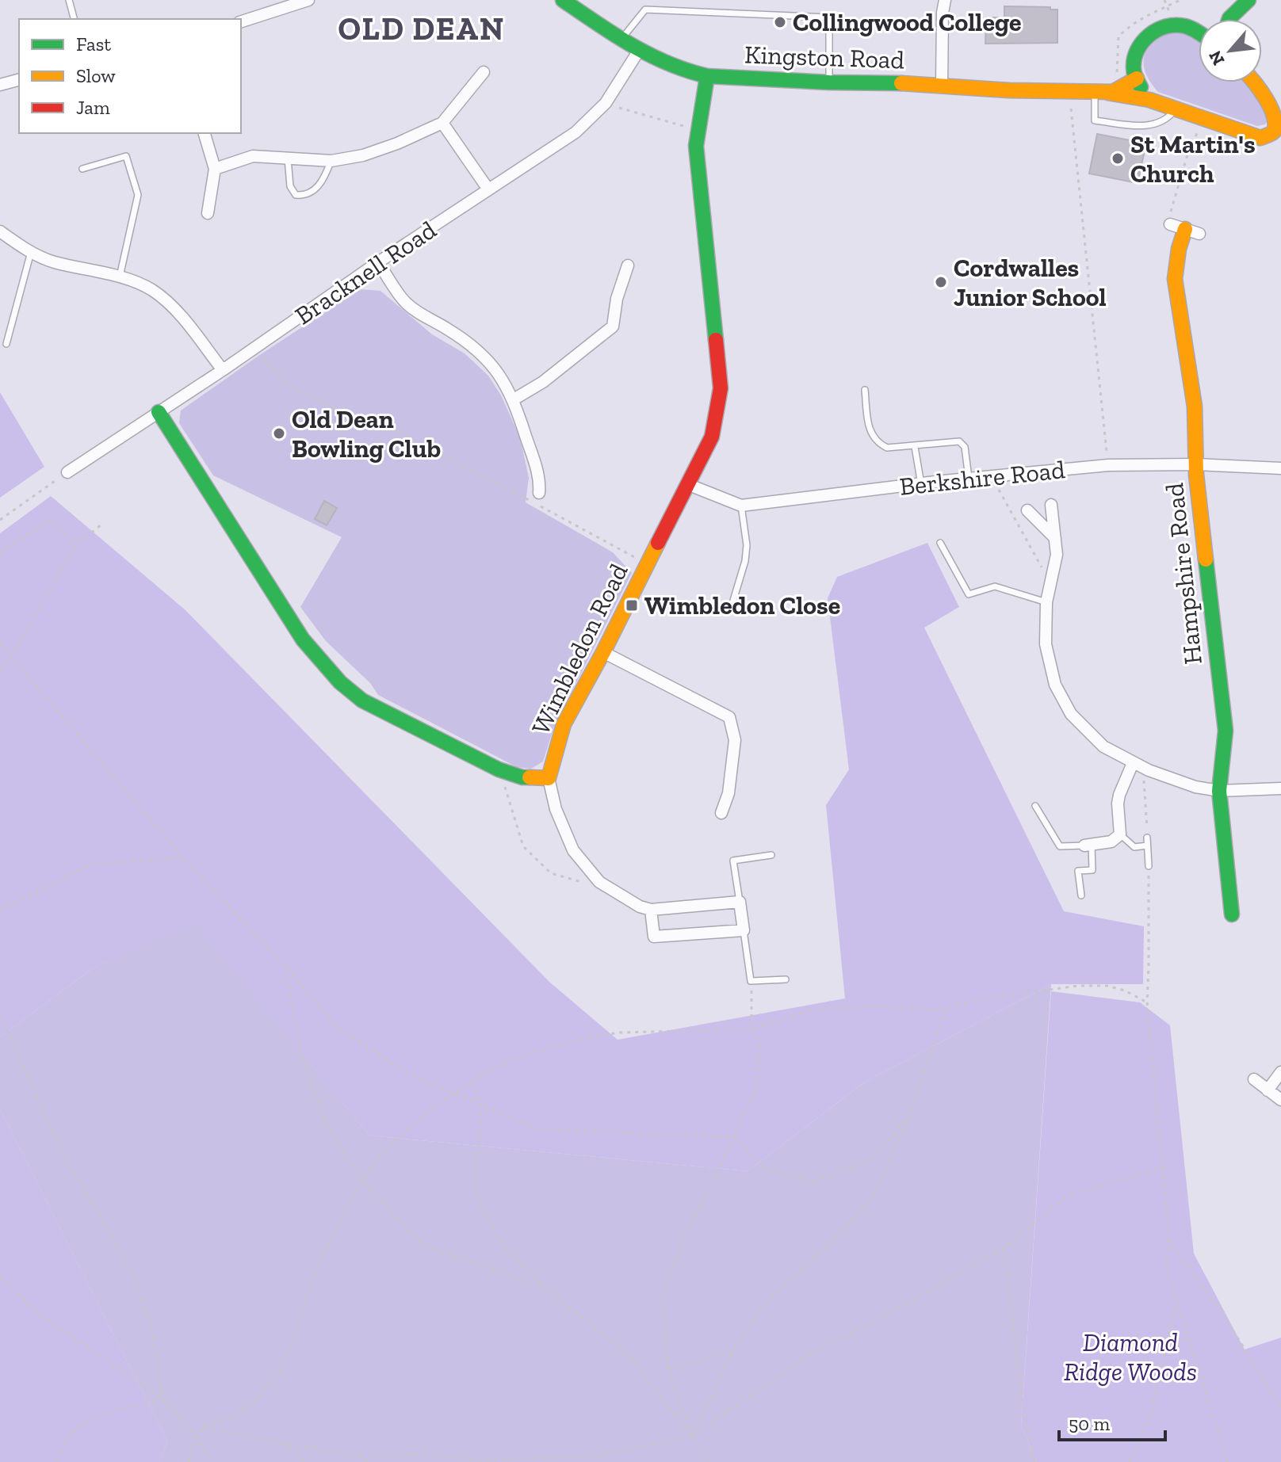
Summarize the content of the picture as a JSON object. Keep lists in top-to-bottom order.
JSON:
{
  "streets": {
    "street": [
      "Kingston Road",
      "Bracknell Road",
      "Berkshire Road",
      "Hampshire Road",
      "Wimbledon Road"
    ]
  },
  "crossings": [
    ["Kingston Road", "Bracknell Road"],
    ["Kingston Road", "Wimbledon Road"],
    ["Berkshire Road", "Hampshire Road"],
    ["Berkshire Road", "Wimbledon Road"]
  ],
  "districts": ["OLD DEAN"],
  "parks": ["Diamond Ridge Woods"],
  "places": {
    "other": [
      "Collingwood College",
      "St Martin's Church",
      "Cordwalles Junior School",
      "Old Dean Bowling Club"
    ],
    "transit": ["Wimbledon Close"]
  },
  "legend": ["Fast", "Slow", "Jam"],
  "scale_bar": "50 m",
  "north": "bottom left"
}
